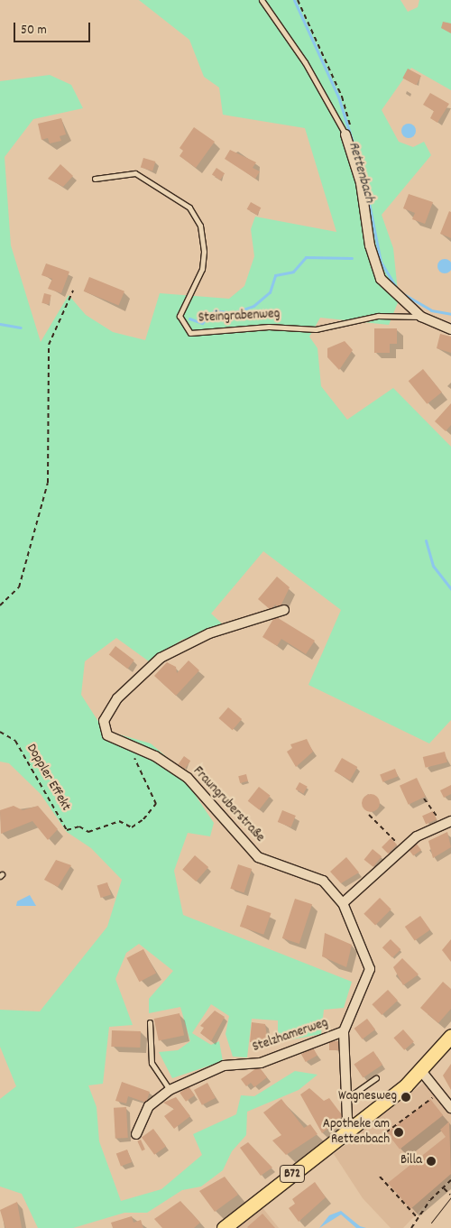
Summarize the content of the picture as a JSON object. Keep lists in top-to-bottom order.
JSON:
{
  "streets": {
    "main road": ["B72"],
    "street": ["Steingrabenweg", "Fraungruberstraße", "Stelzhamerweg"],
    "path": ["Doppler Effekt"]
  },
  "crossings": [
    ["Doppler Effekt", "Fraungruberstraße"],
    ["Fraungruberstraße", "Stelzhamerweg"],
    ["Fraungruberstraße", "B72"]
  ],
  "water": ["Rettenbach"],
  "places": ["Wagnesweg", "Apotheke am Rettenbach", "Billa"],
  "scale_bar": "50 m"
}
